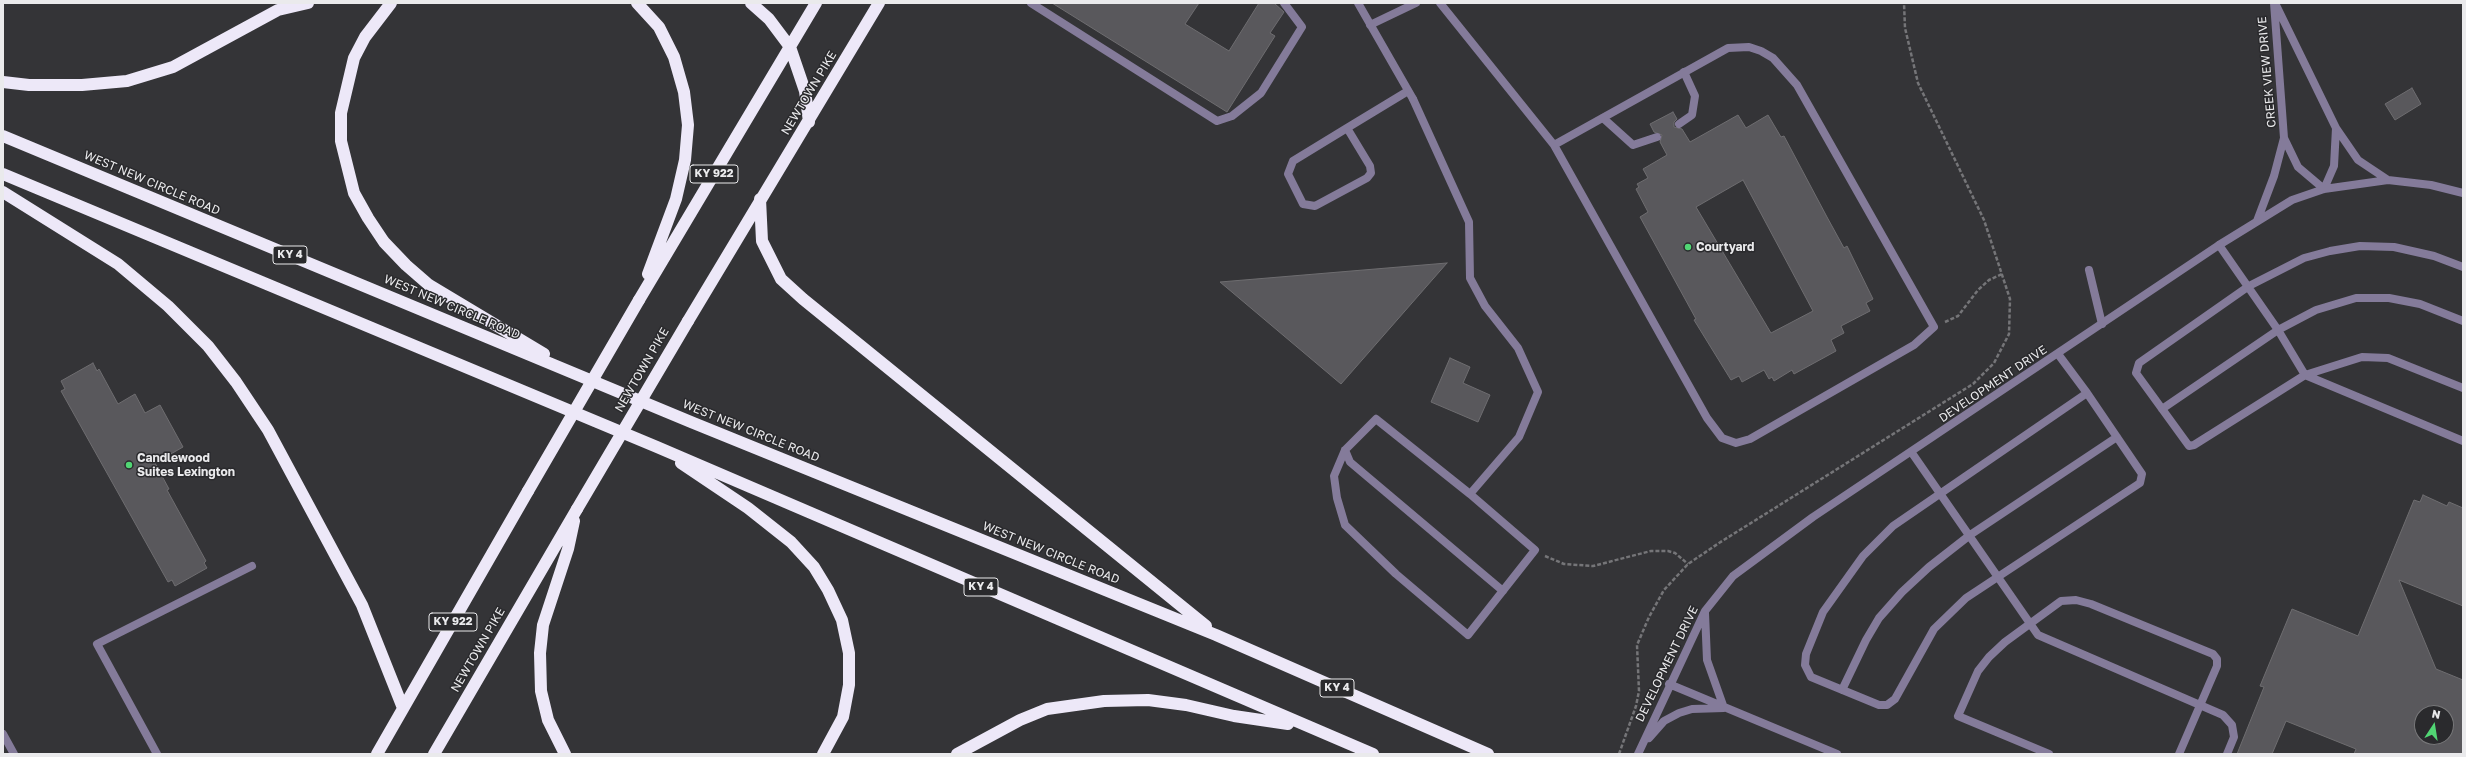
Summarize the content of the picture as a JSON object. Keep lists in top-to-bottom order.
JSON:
{
  "streets": {
    "highway": [
      "NEWTOWN PIKE",
      "KY 922",
      "WEST NEW CIRCLE ROAD",
      "KY 4"
    ],
    "street": ["CREEK VIEW DRIVE", "DEVELOPMENT DRIVE"]
  },
  "crossings": [
    ["CREEK VIEW DRIVE", "DEVELOPMENT DRIVE"]
  ],
  "places": ["Courtyard", "Candlewood Suites Lexington"],
  "north": "top"
}
